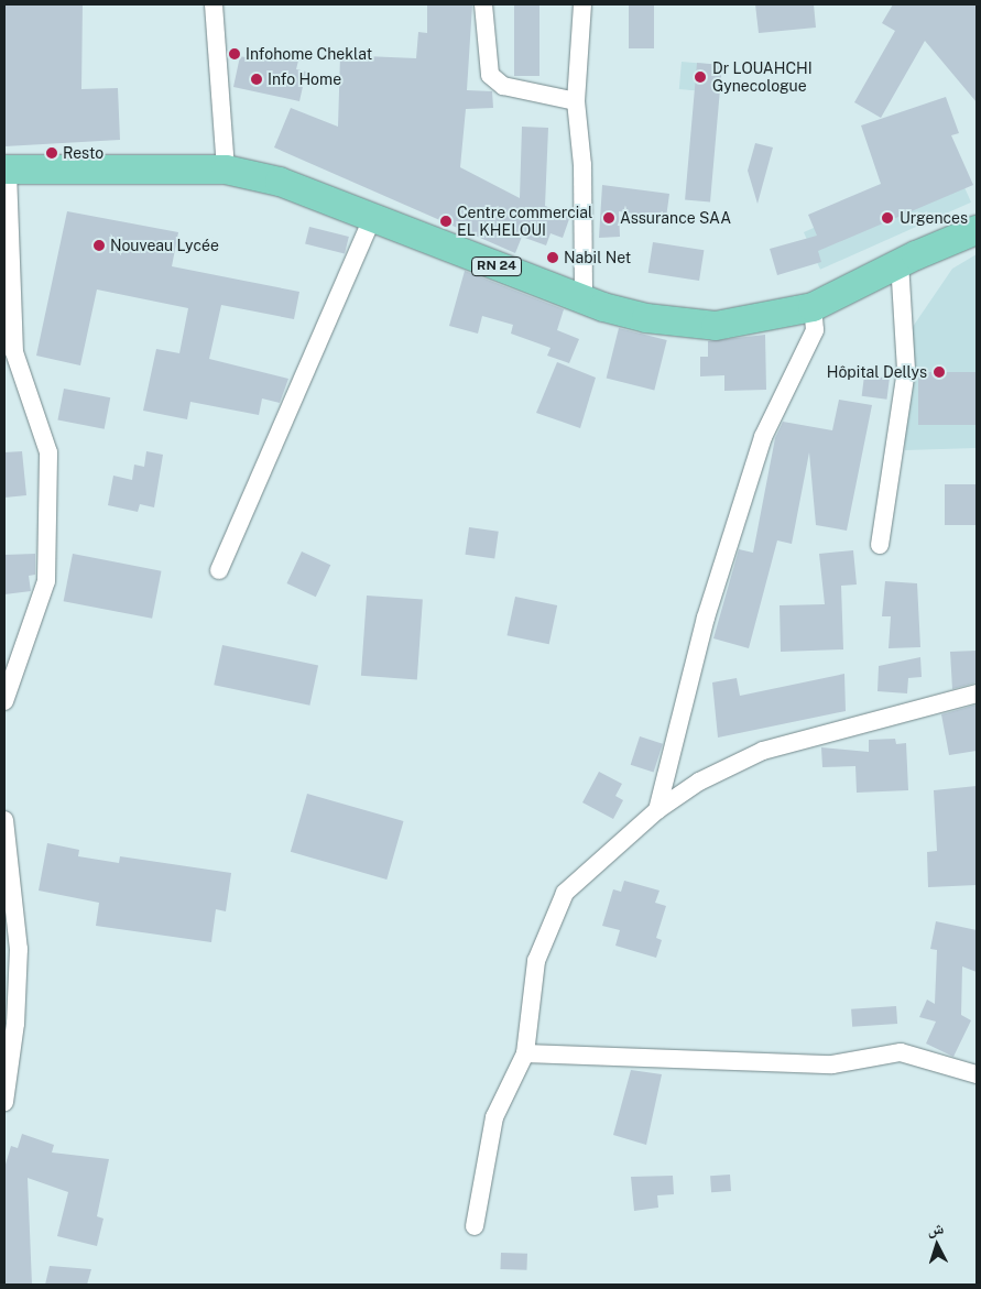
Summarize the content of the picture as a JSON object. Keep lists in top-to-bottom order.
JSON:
{
  "streets": {
    "main road": ["RN 24"]
  },
  "places": [
    "Infohome Cheklat",
    "Dr LOUAHCHI Gynecologue",
    "Info Home",
    "Resto",
    "Assurance SAA",
    "Urgences",
    "Centre commercial EL KHELOUI",
    "Nouveau Lycée",
    "Nabil Net",
    "Hôpital Dellys"
  ],
  "north": "top"
}
